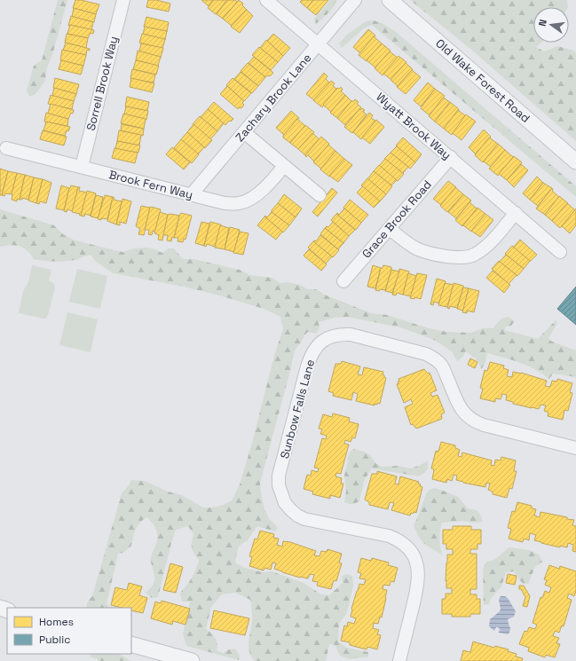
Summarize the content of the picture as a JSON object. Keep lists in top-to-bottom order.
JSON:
{
  "streets": {
    "street": [
      "Old Wake Forest Road",
      "Sorrell Brook Way",
      "Zachary Brook Lane",
      "Wyatt Brook Way",
      "Brook Fern Way",
      "Grace Brook Road",
      "Sunbow Falls Lane"
    ]
  },
  "crossings": [
    ["Sorrell Brook Way", "Brook Fern Way"],
    ["Zachary Brook Lane", "Wyatt Brook Way"],
    ["Zachary Brook Lane", "Brook Fern Way"],
    ["Wyatt Brook Way", "Grace Brook Road"]
  ],
  "legend": ["Homes", "Public"],
  "north": "left"
}
